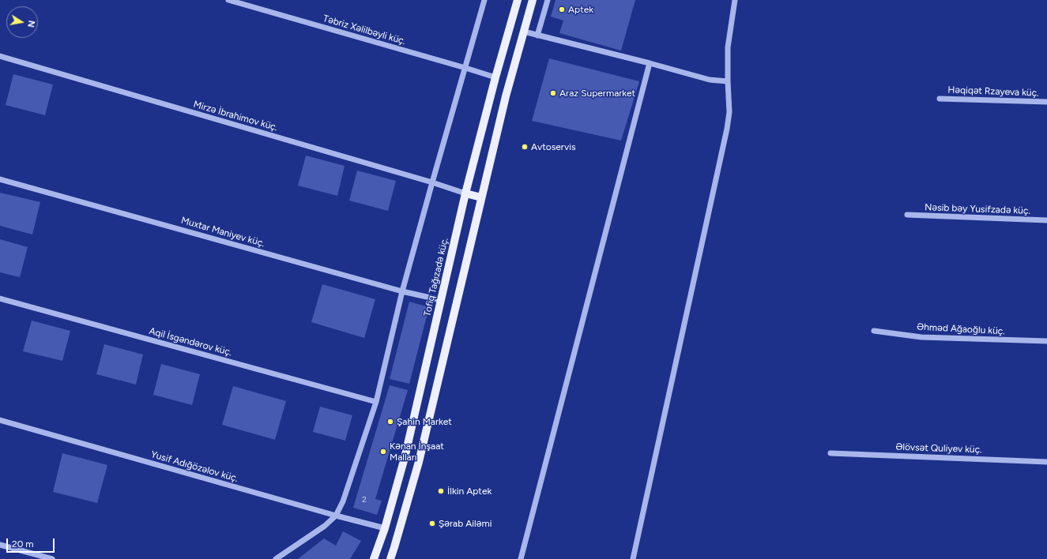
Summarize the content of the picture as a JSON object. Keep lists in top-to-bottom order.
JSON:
{
  "streets": {
    "main road": ["Tofiq Tağızadə küç."],
    "street": [
      "Təbriz Xəlilbəyli küç.",
      "Həqiqət Rzayeva küç.",
      "Mirzə İbrahimov küç.",
      "Nəsib bəy Yusifzadə küç.",
      "Muxtar Maniyev küç.",
      "Əhməd Ağaoğlu küç.",
      "Aqil İsgəndərov küç.",
      "Əlövsət Quliyev küç.",
      "Yusif Adığözəlov küç."
    ]
  },
  "crossings": [
    ["Təbriz Xəlilbəyli küç.", "Tofiq Tağızadə küç."],
    ["Mirzə İbrahimov küç.", "Tofiq Tağızadə küç."],
    ["Muxtar Maniyev küç.", "Tofiq Tağızadə küç."],
    ["Tofiq Tağızadə küç.", "Yusif Adığözəlov küç."]
  ],
  "places": [
    "Aptek",
    "Araz Supermarket",
    "Avtoservis",
    "Şahin Market",
    "Kənan İnşaat Malları",
    "İlkin Aptek",
    "Şərab Ailəmi"
  ],
  "house_numbers": ["2"],
  "scale_bar": "20 m",
  "north": "right"
}
